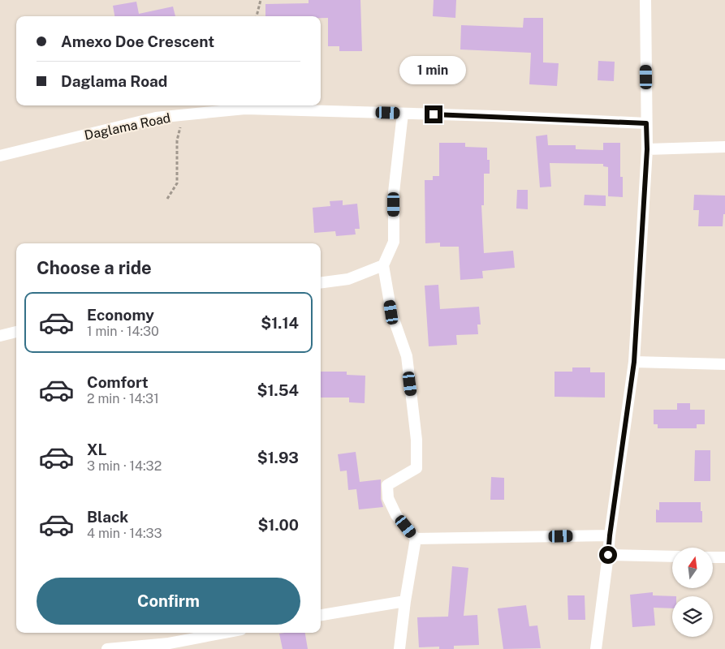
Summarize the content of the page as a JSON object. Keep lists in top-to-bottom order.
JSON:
{
  "streets": {
    "street": ["Daglama Road"]
  },
  "north": "top",
  "page": {
    "banner": ["Amexo Doe Crescent", "Daglama Road"],
    "bubble": "1 min",
    "heading": "Choose a ride",
    "list": [
      {
        "name": "Economy",
        "note": "1 min · 14:30",
        "value": "$1.14"
      },
      {
        "name": "Comfort",
        "note": "2 min · 14:31",
        "value": "$1.54"
      },
      {
        "name": "XL",
        "note": "3 min · 14:32",
        "value": "$1.93"
      },
      {
        "name": "Black",
        "note": "4 min · 14:33",
        "value": "$1.00"
      }
    ],
    "buttons": "Confirm"
  }
}
